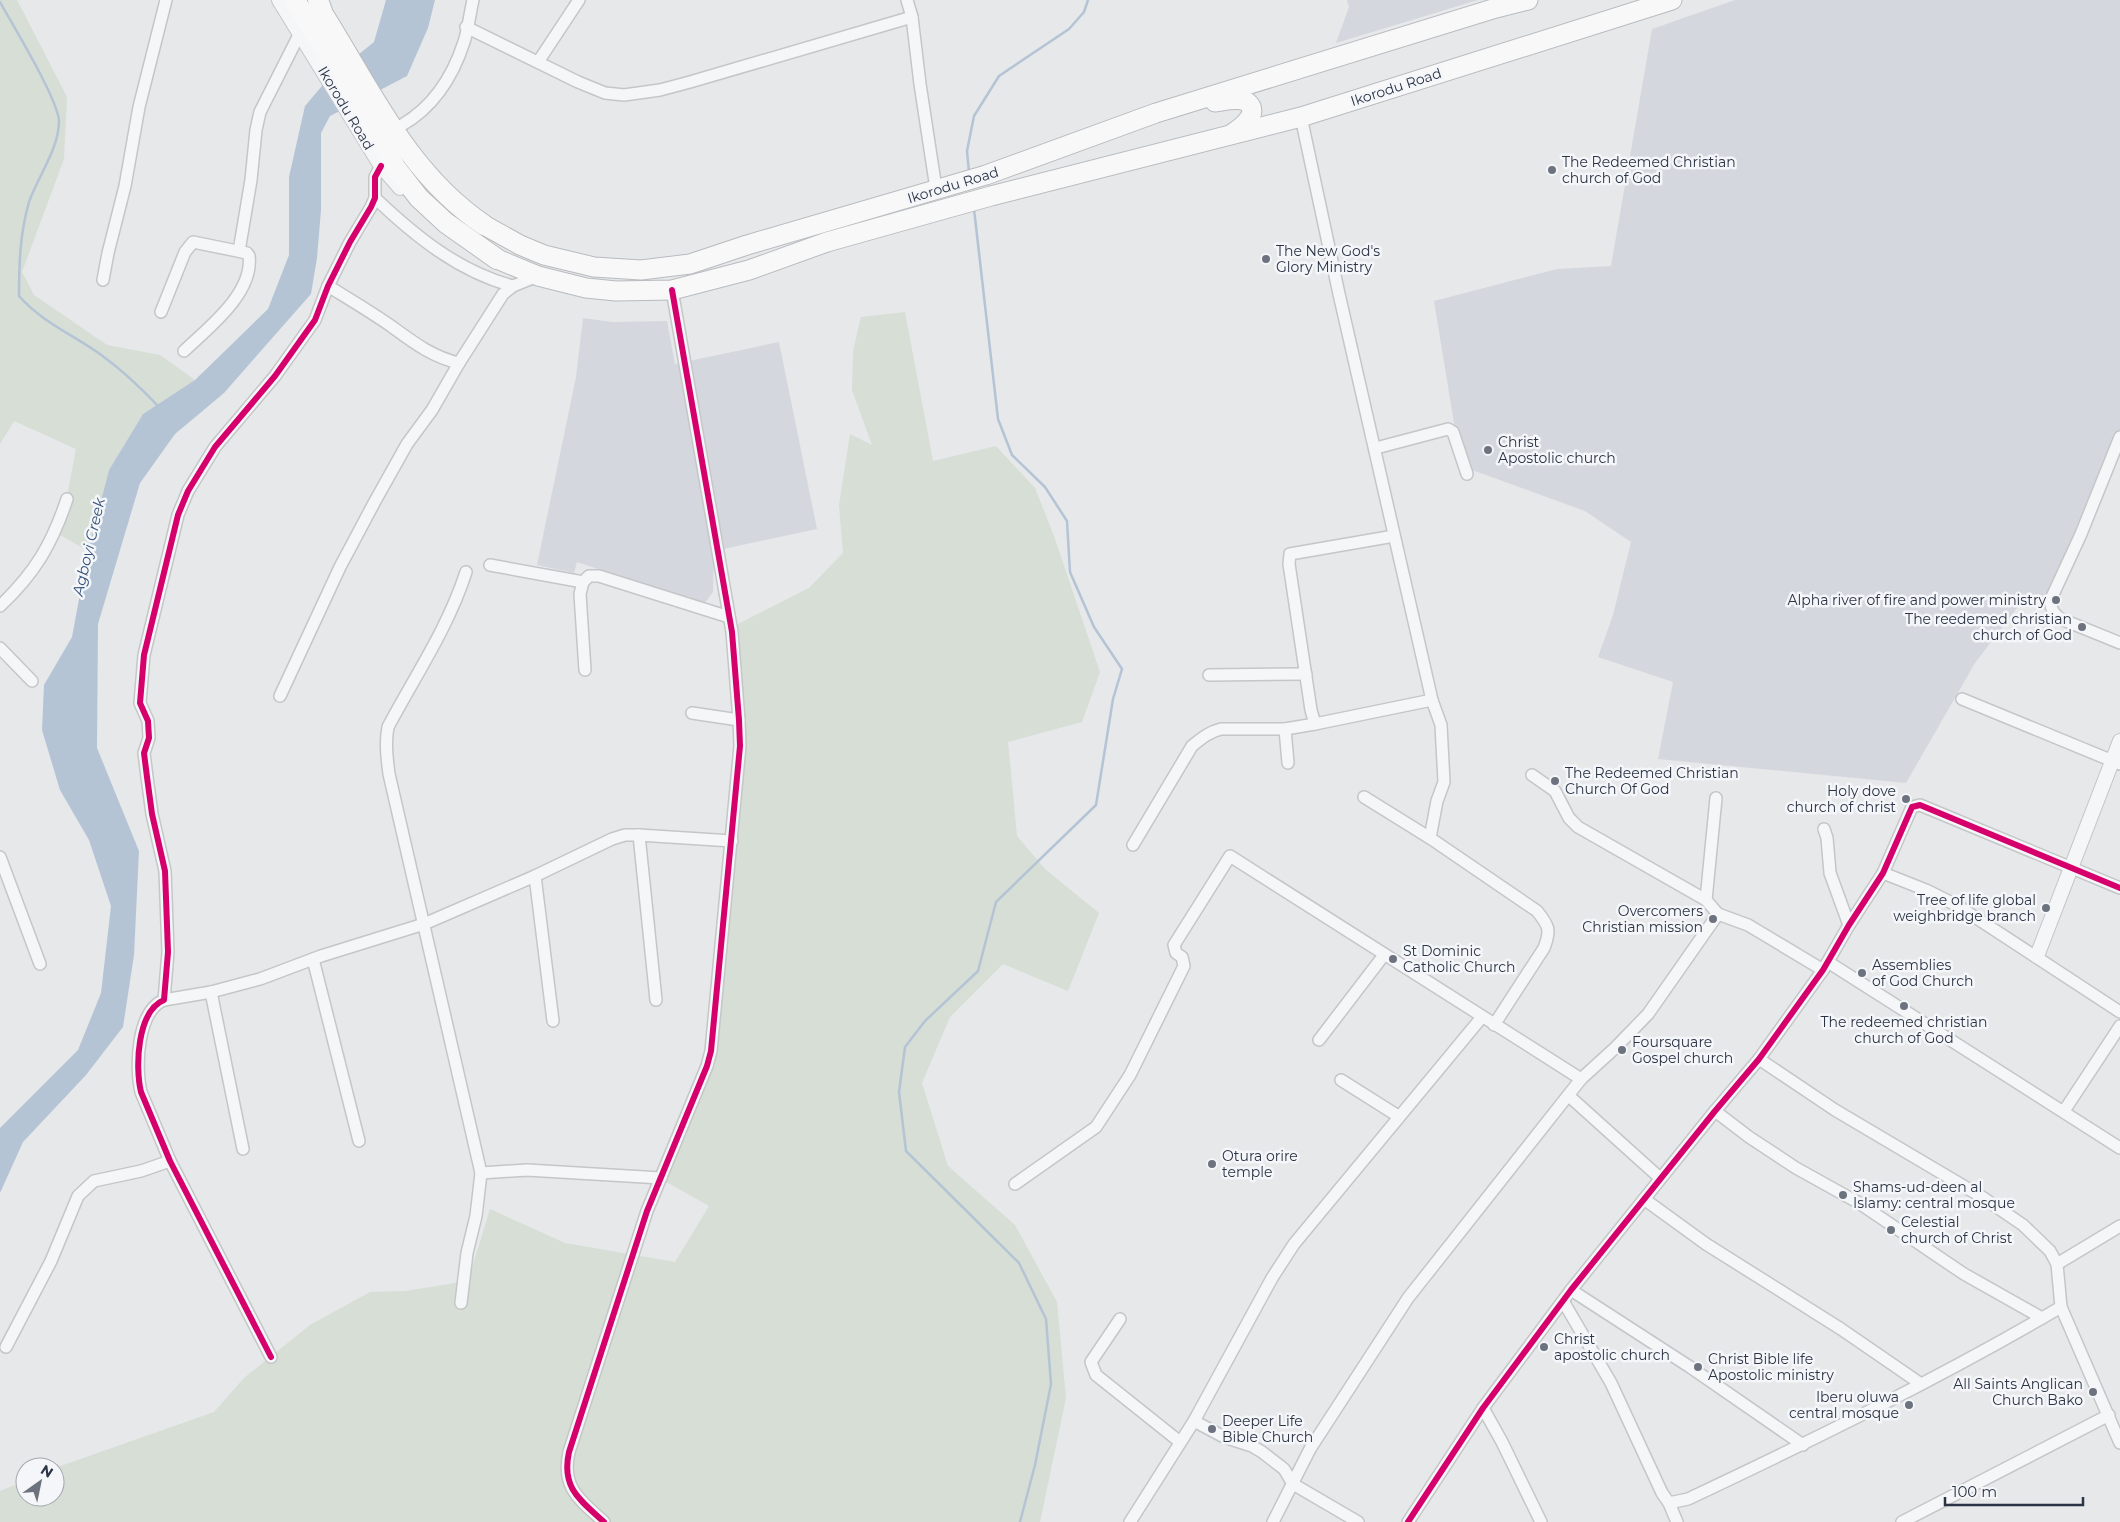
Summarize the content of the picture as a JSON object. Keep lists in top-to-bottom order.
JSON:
{
  "streets": {
    "highway": ["Ikorodu Road"]
  },
  "water": ["Agboyi Creek"],
  "places": [
    "The Redeemed Christian church of God",
    "The New God's Glory Ministry",
    "Christ Apostolic church",
    "Alpha river of fire and power ministry",
    "The reedemed christian church of God",
    "The Redeemed Christian Church Of God",
    "Holy dove church of christ",
    "Tree of life global weighbridge branch",
    "Overcomers Christian mission",
    "St Dominic Catholic Church",
    "Assemblies of God Church",
    "The redeemed christian church of God",
    "Foursquare Gospel church",
    "Otura orire temple",
    "Shams-ud-deen al Islamy: central mosque",
    "Celestial church of Christ",
    "Christ apostolic church",
    "Christ Bible life Apostolic ministry",
    "All Saints Anglican Church Bako",
    "Iberu oluwa central mosque",
    "Deeper Life Bible Church"
  ],
  "scale_bar": "100 m",
  "north": "top right"
}
